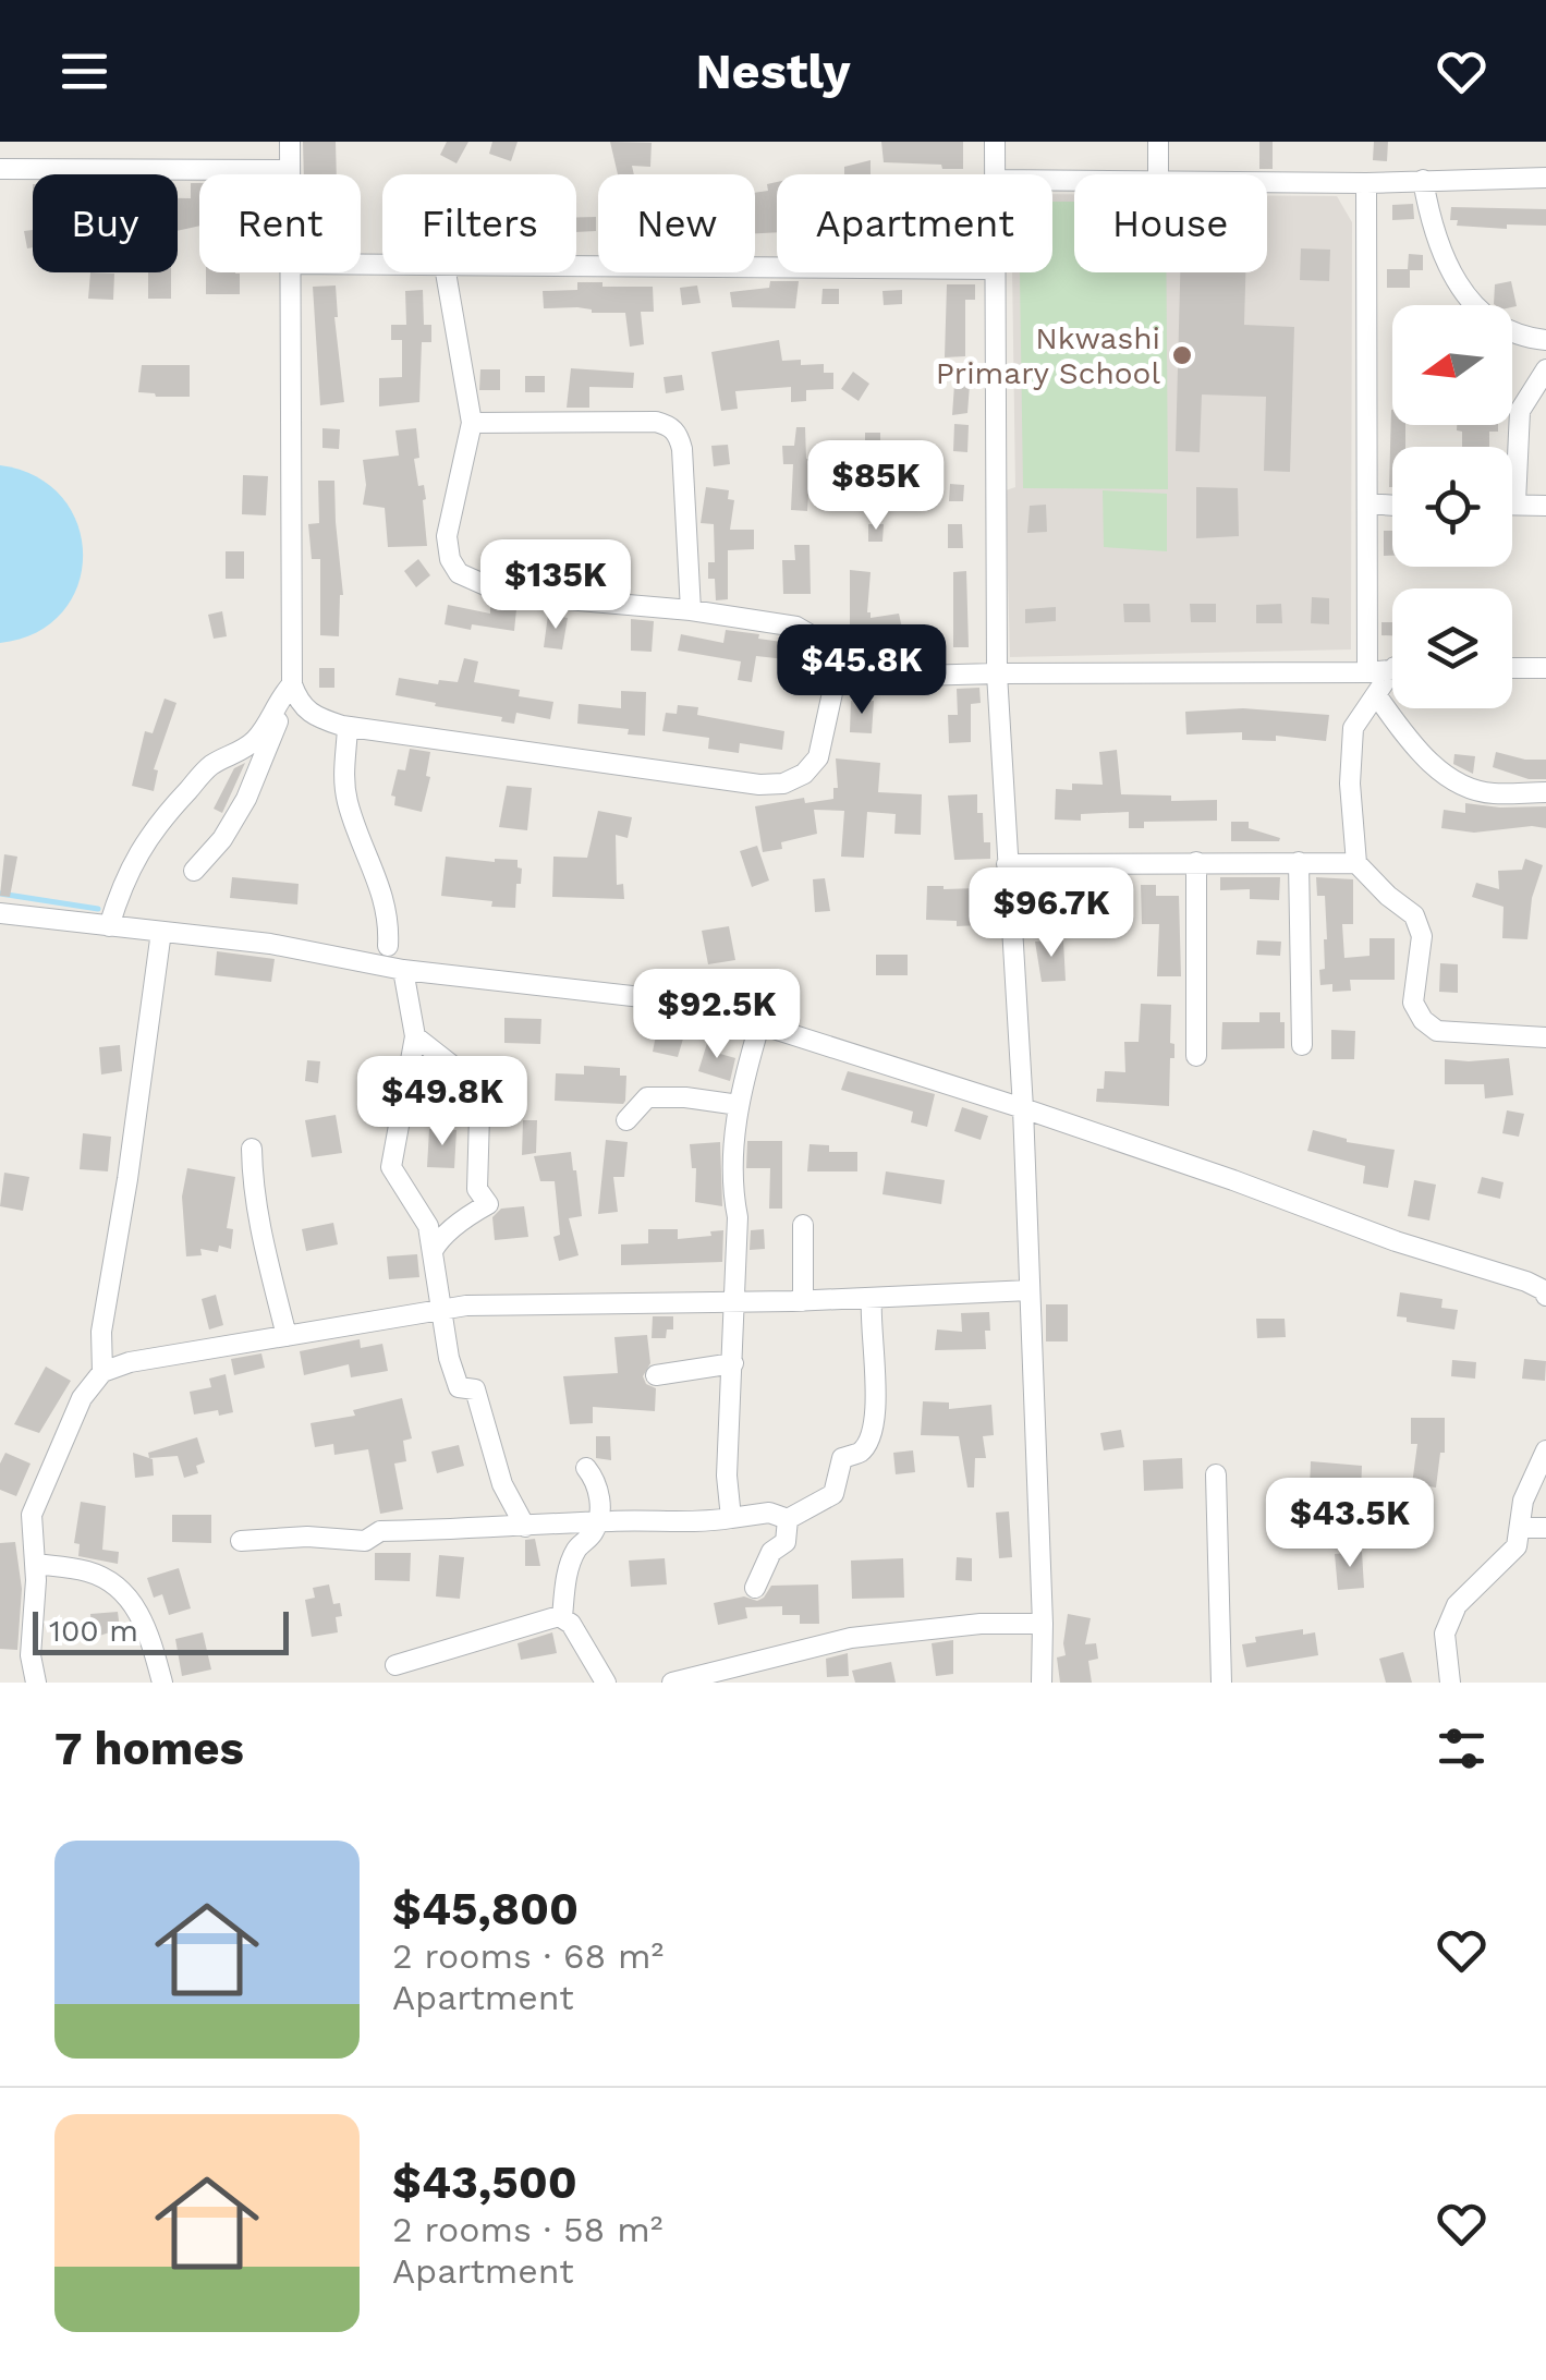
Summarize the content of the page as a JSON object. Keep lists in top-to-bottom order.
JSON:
{
  "places": ["Nkwashi Primary School"],
  "scale_bar": "100 m",
  "north": "left",
  "page": {
    "header": "Nestly",
    "chip": [
      "Buy",
      "Rent",
      "Filters",
      "New",
      "Apartment",
      "House"
    ],
    "price": [
      "$85K",
      "$135K",
      "$45.8K",
      "$96.7K",
      "$92.5K",
      "$49.8K",
      "$43.5K"
    ],
    "scale": "100 m",
    "heading": "7 homes",
    "list": [
      {
        "name": "$45,800",
        "note": "2 rooms · 68 m² · Apartment"
      },
      {
        "name": "$43,500",
        "note": "2 rooms · 58 m² · Apartment"
      }
    ]
  }
}
